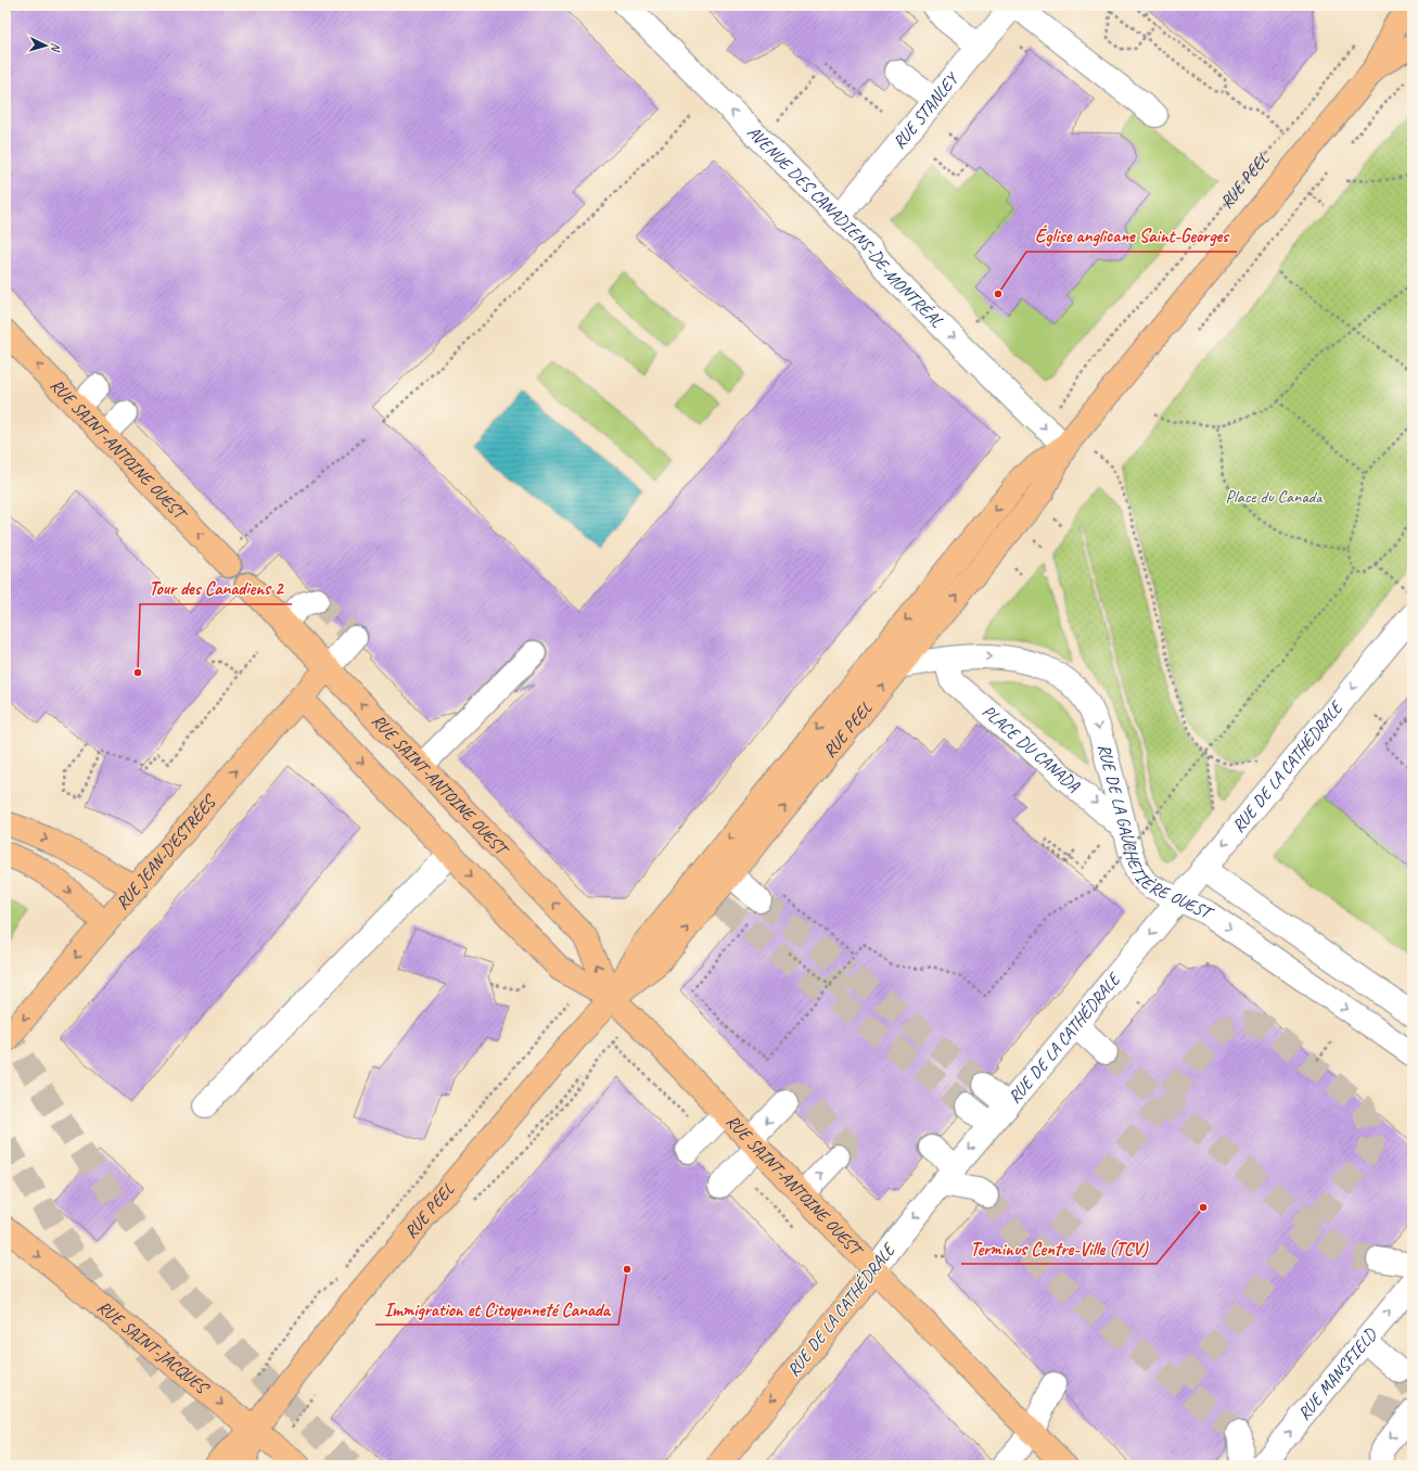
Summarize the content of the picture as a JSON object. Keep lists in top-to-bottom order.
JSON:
{
  "streets": {
    "main road": [
      "RUE PEEL",
      "RUE SAINT-ANTOINE OUEST",
      "RUE DE LA CATHÉDRALE",
      "RUE JEAN-D'ESTRÉES",
      "RUE SAINT-JACQUES"
    ],
    "street": [
      "RUE STANLEY",
      "AVENUE DES CANADIENS-DE-MONTRÉAL",
      "PLACE DU CANADA",
      "RUE DE LA GAUCHETIÈRE OUEST",
      "RUE MANSFIELD"
    ]
  },
  "crossings": [
    ["RUE STANLEY", "AVENUE DES CANADIENS-DE-MONTRÉAL"],
    ["RUE PEEL", "AVENUE DES CANADIENS-DE-MONTRÉAL"],
    ["RUE PEEL", "RUE SAINT-ANTOINE OUEST"],
    ["RUE PEEL", "RUE DE LA GAUCHETIÈRE OUEST"],
    ["RUE PEEL", "RUE SAINT-JACQUES"],
    ["RUE SAINT-ANTOINE OUEST", "RUE DE LA CATHÉDRALE"],
    ["RUE SAINT-ANTOINE OUEST", "RUE JEAN-D'ESTRÉES"],
    ["PLACE DU CANADA", "RUE DE LA GAUCHETIÈRE OUEST"],
    ["RUE DE LA CATHÉDRALE", "RUE DE LA GAUCHETIÈRE OUEST"]
  ],
  "one_way": [
    "PLACE DU CANADA",
    "RUE DE LA CATHÉDRALE",
    "RUE SAINT-JACQUES",
    "RUE MANSFIELD"
  ],
  "parks": ["Place du Canada"],
  "places": [
    "Église anglicane Saint-Georges",
    "Tour des Canadiens 2",
    "Terminus Centre-Ville (TCV)",
    "Immigration et Citoyenneté Canada"
  ],
  "north": "right"
}
